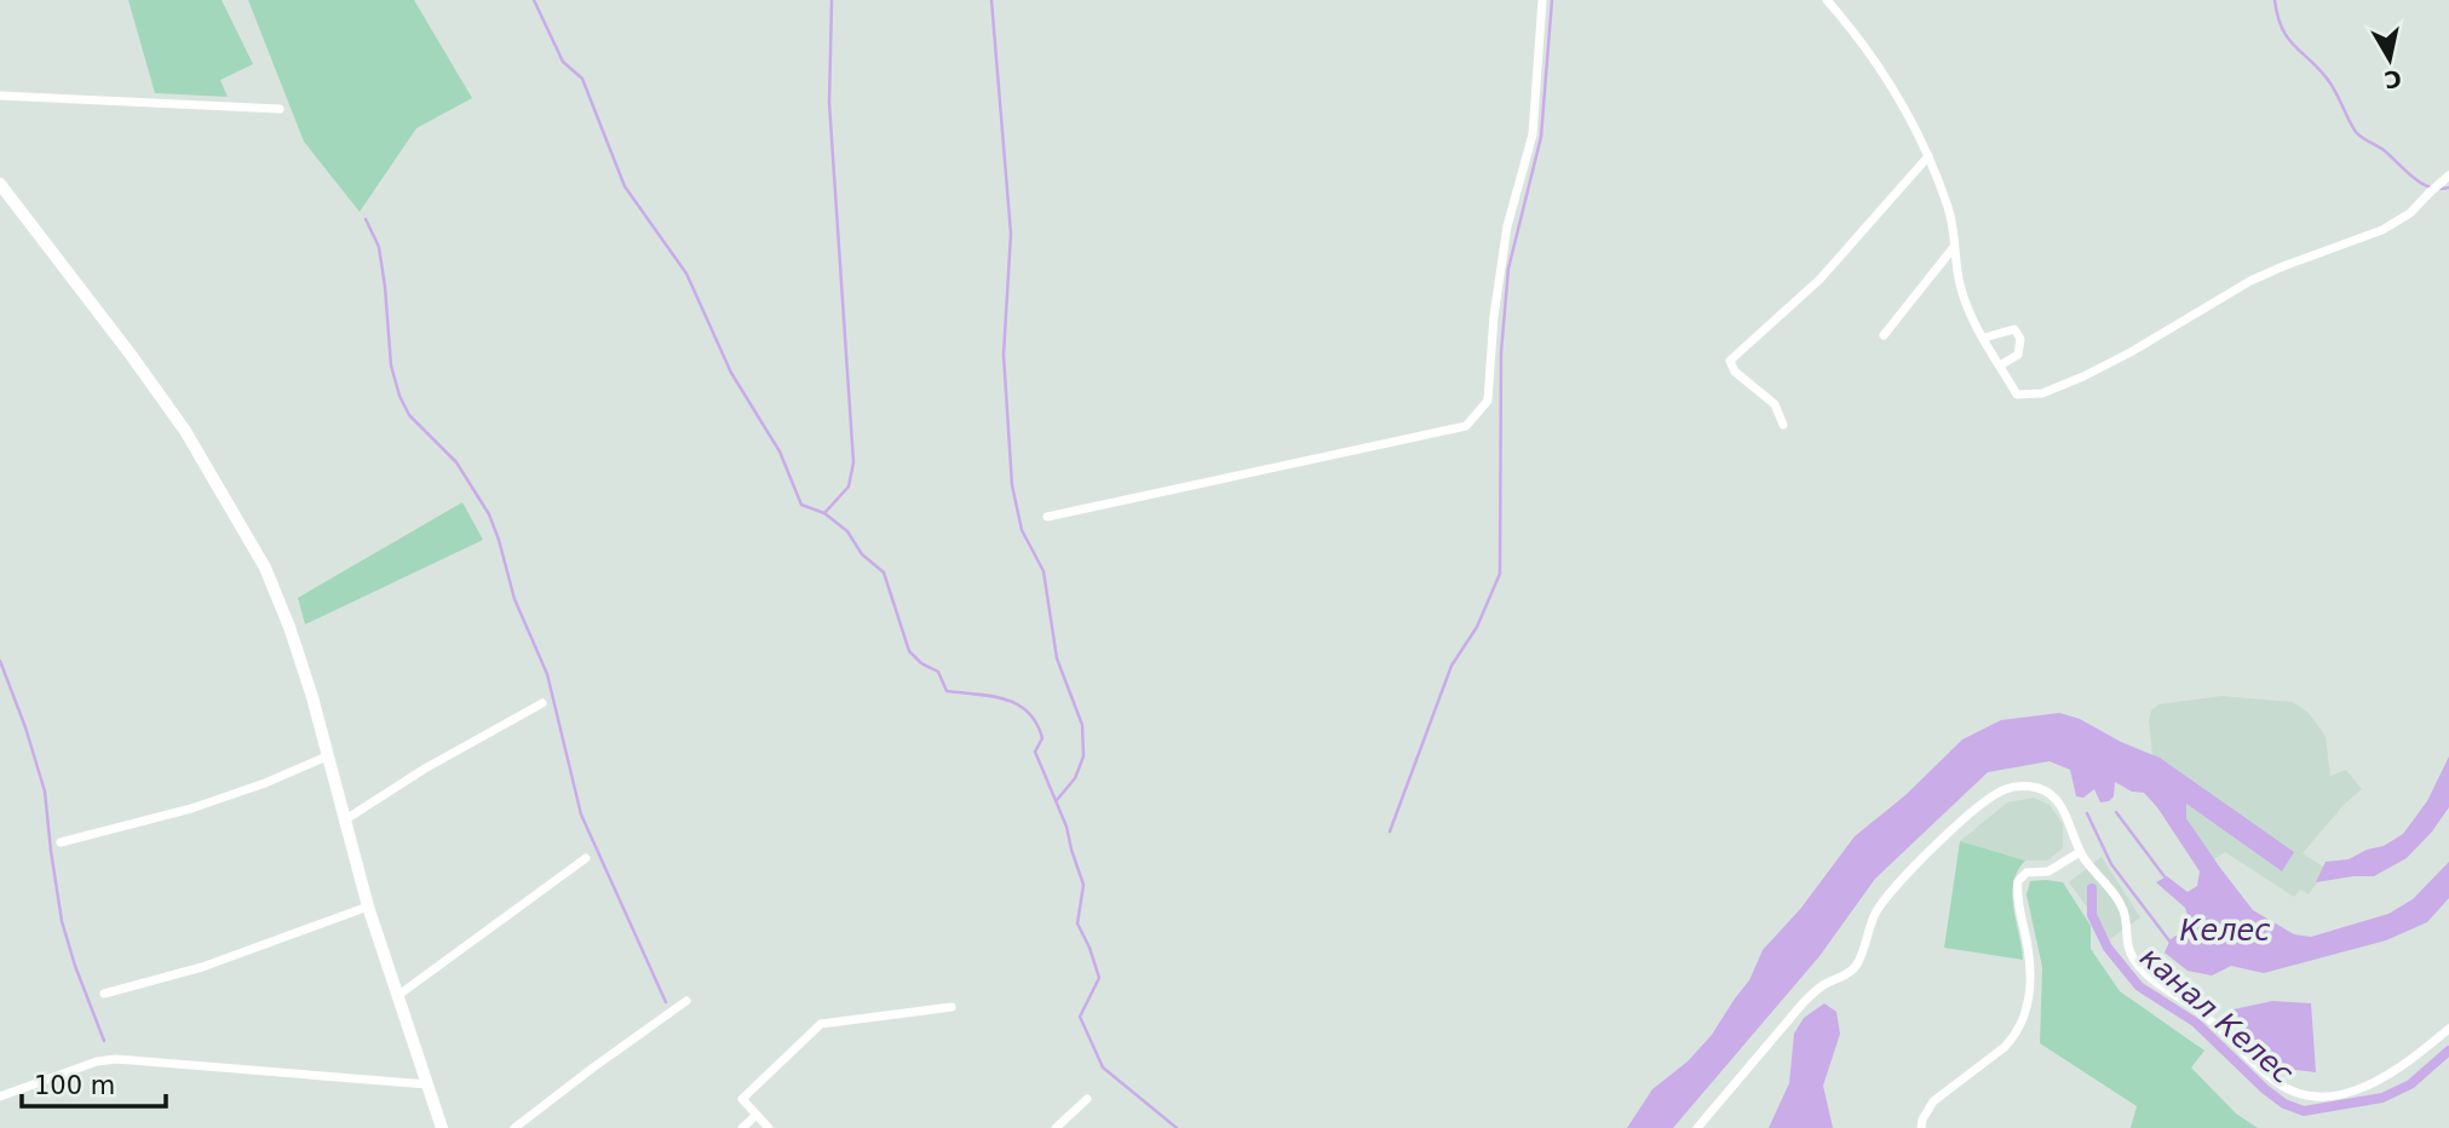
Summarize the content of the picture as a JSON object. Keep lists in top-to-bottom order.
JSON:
{
  "water": ["Келес", "канал Келес"],
  "scale_bar": "100 m",
  "north": "bottom"
}
